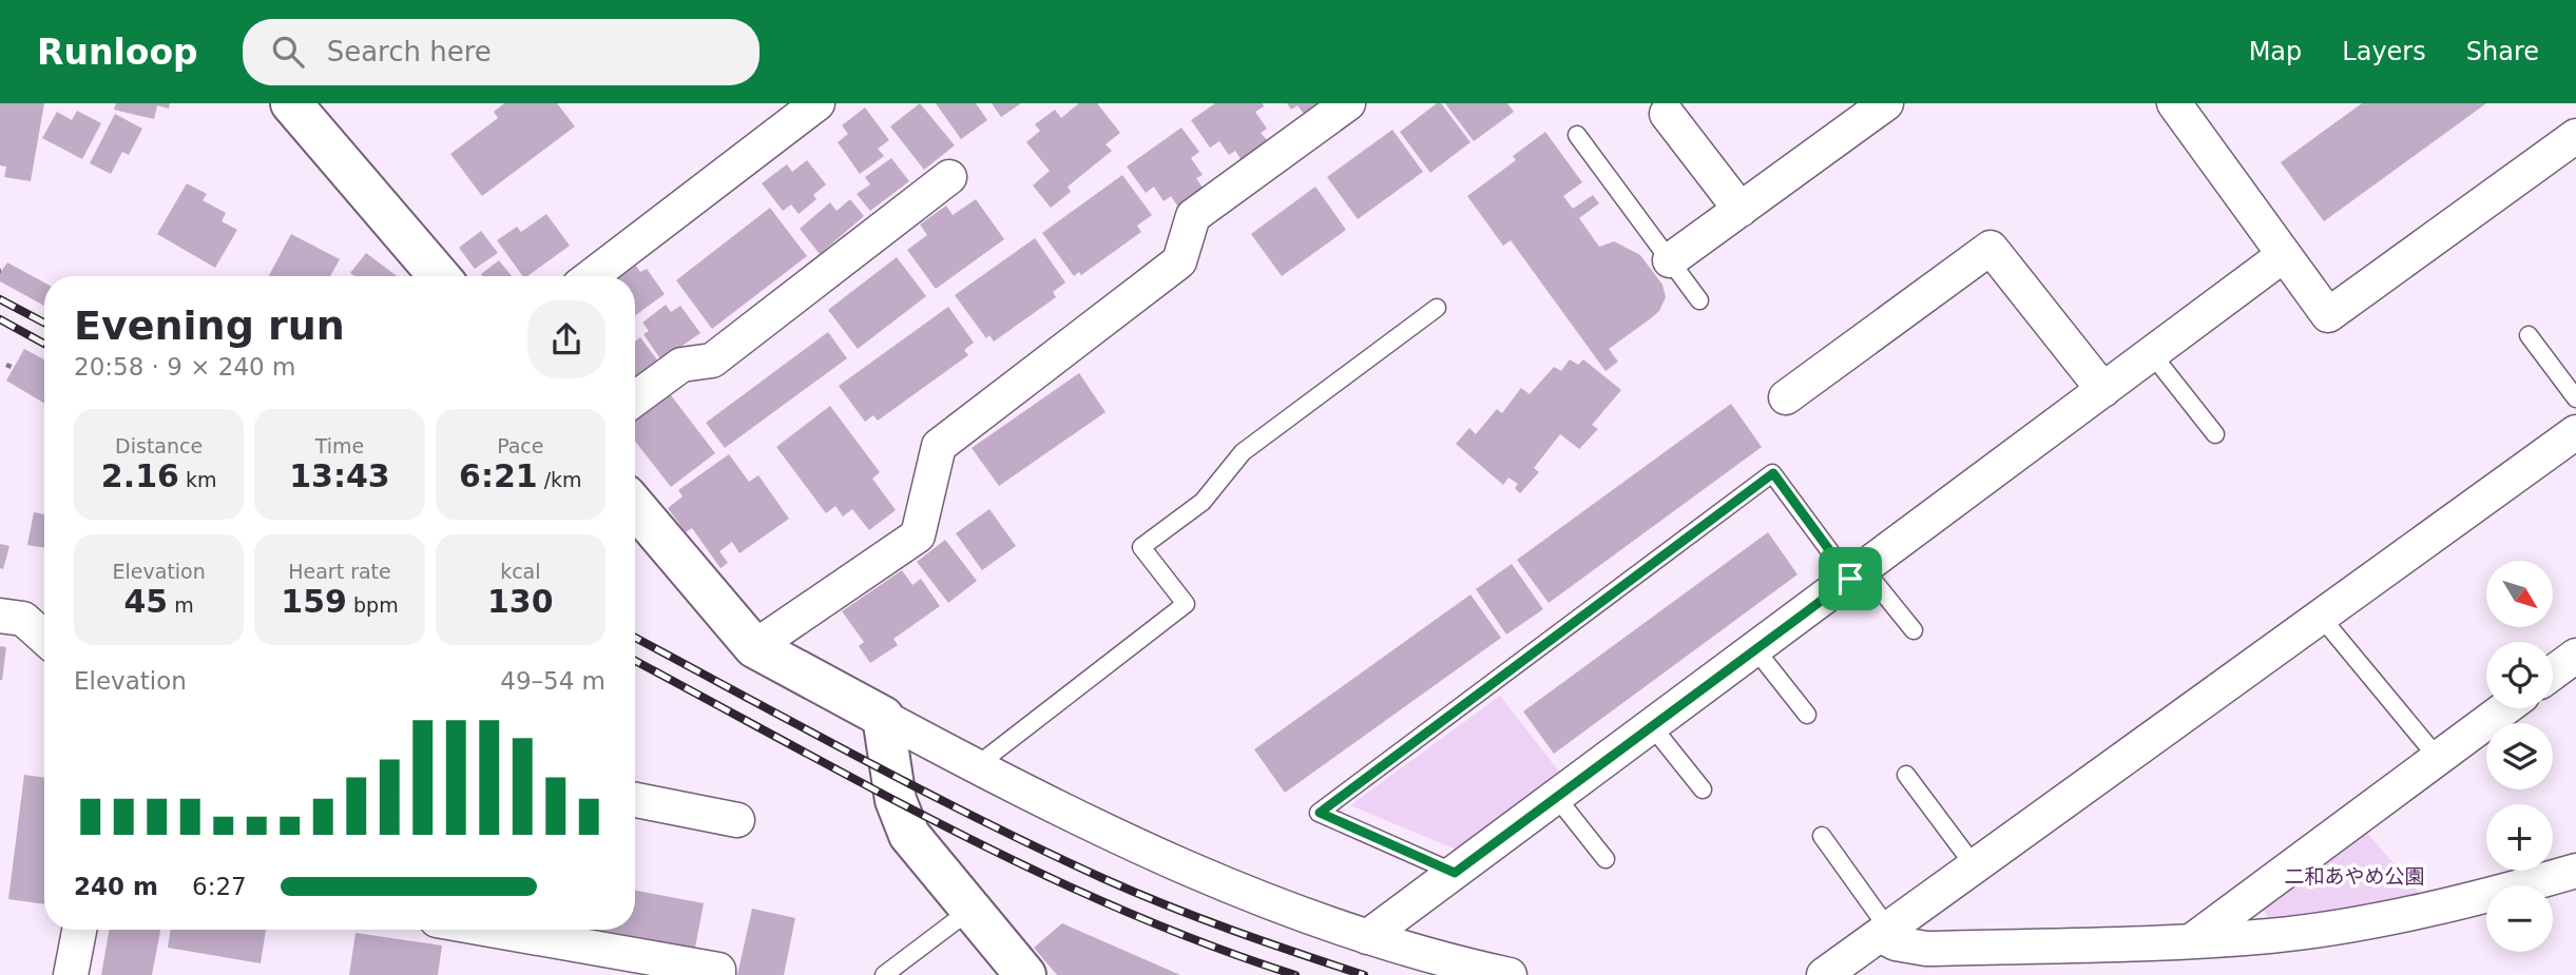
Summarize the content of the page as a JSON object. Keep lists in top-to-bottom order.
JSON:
{
  "parks": ["二和あやめ公園"],
  "north": "bottom right",
  "page": {
    "header": "Runloop",
    "search": "Search here",
    "nav": ["Map", "Layers", "Share"],
    "heading": ["Evening run", "20:58 · 9 × 240 m"],
    "stats": [
      ["Distance", "2.16 km"],
      ["Time", "13:43"],
      ["Pace", "6:21 /km"],
      ["Elevation", "45 m"],
      ["Heart rate", "159 bpm"],
      ["kcal", "130"]
    ],
    "map_buttons": ["+", "−"],
    "chart": ["Elevation", "49–54 m"],
    "list": [
      {
        "name": "240 m",
        "note": "6:27"
      }
    ]
  }
}
